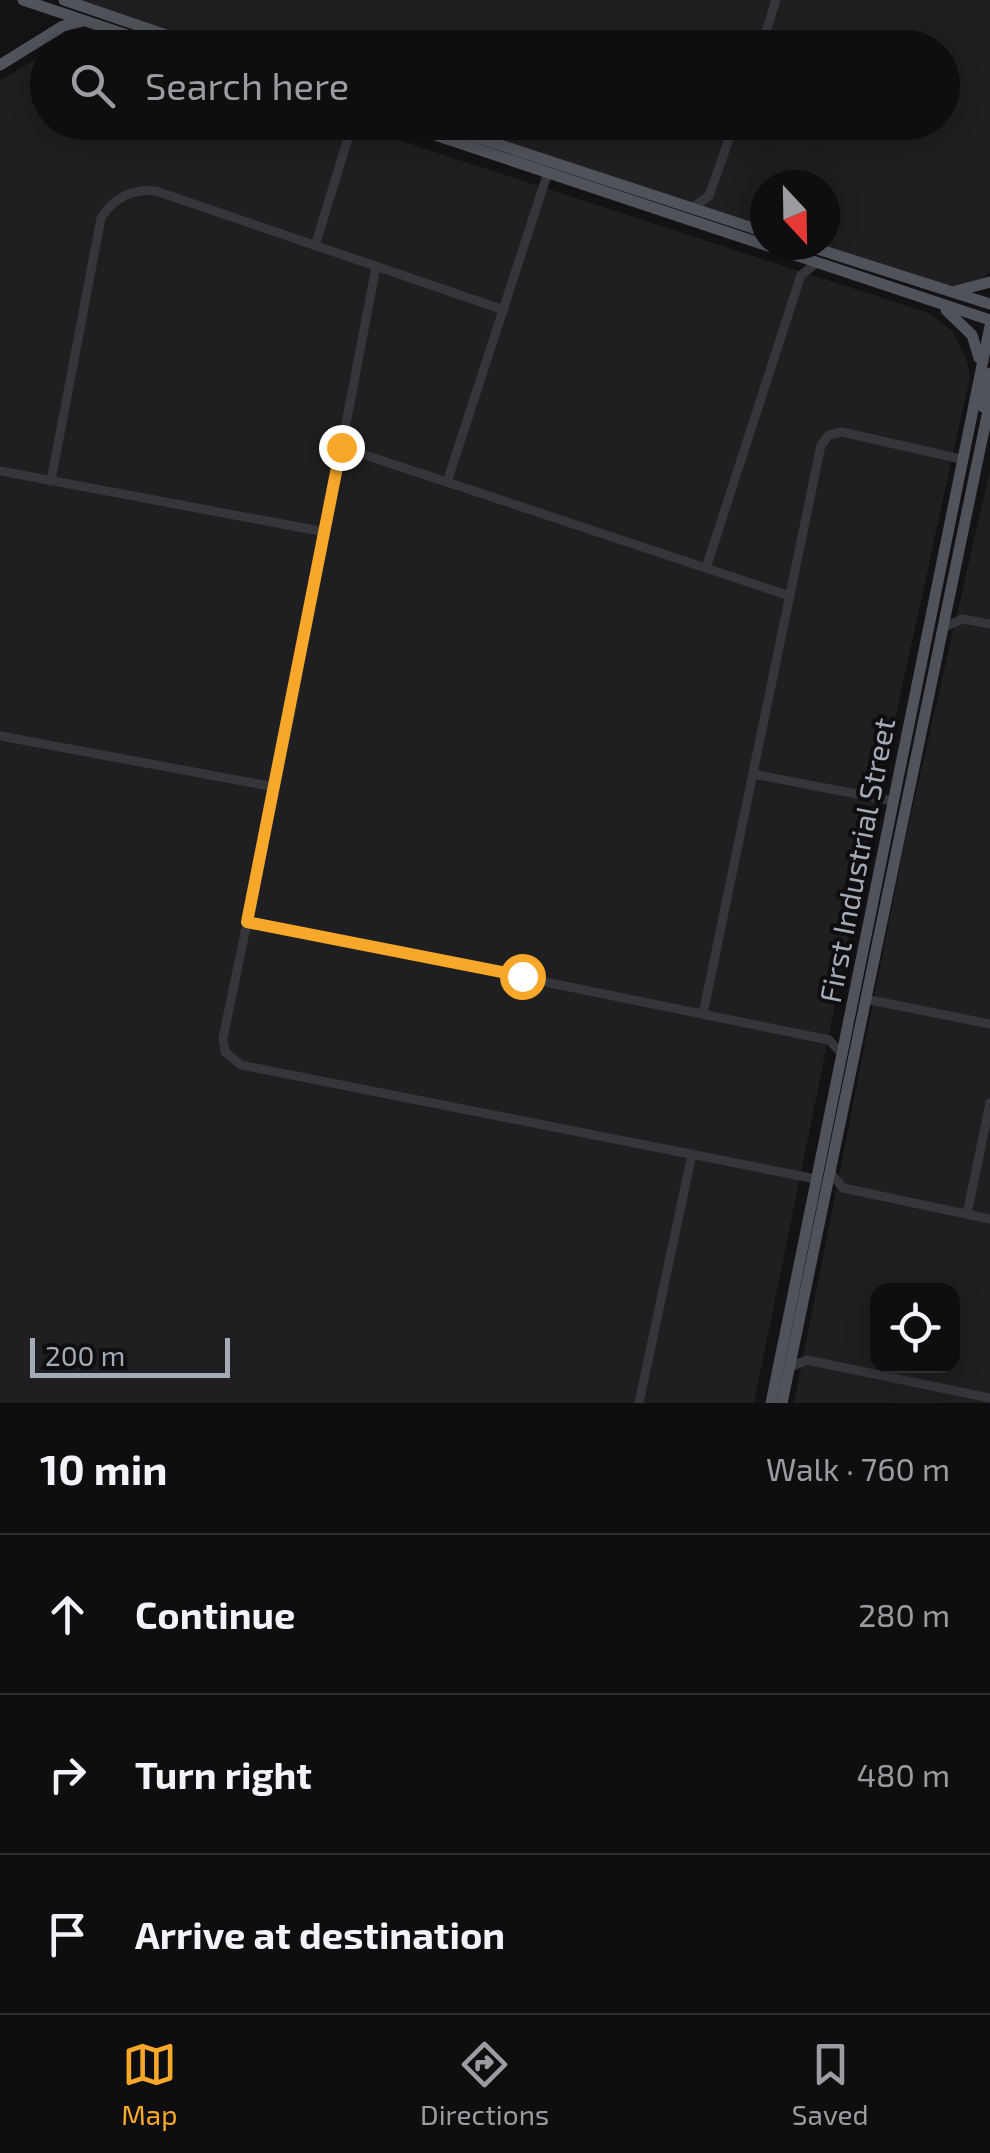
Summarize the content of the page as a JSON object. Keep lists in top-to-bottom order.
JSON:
{
  "streets": {
    "main road": ["First Industrial Street"]
  },
  "scale_bar": "200 m",
  "north": "bottom",
  "page": {
    "search": "Search here",
    "scale": "200 m",
    "heading": ["10 min", "Walk · 760 m"],
    "list": [
      ["Continue", "280 m"],
      ["Turn right", "480 m"],
      "Arrive at destination"
    ],
    "nav": ["Map", "Directions", "Saved"]
  }
}
